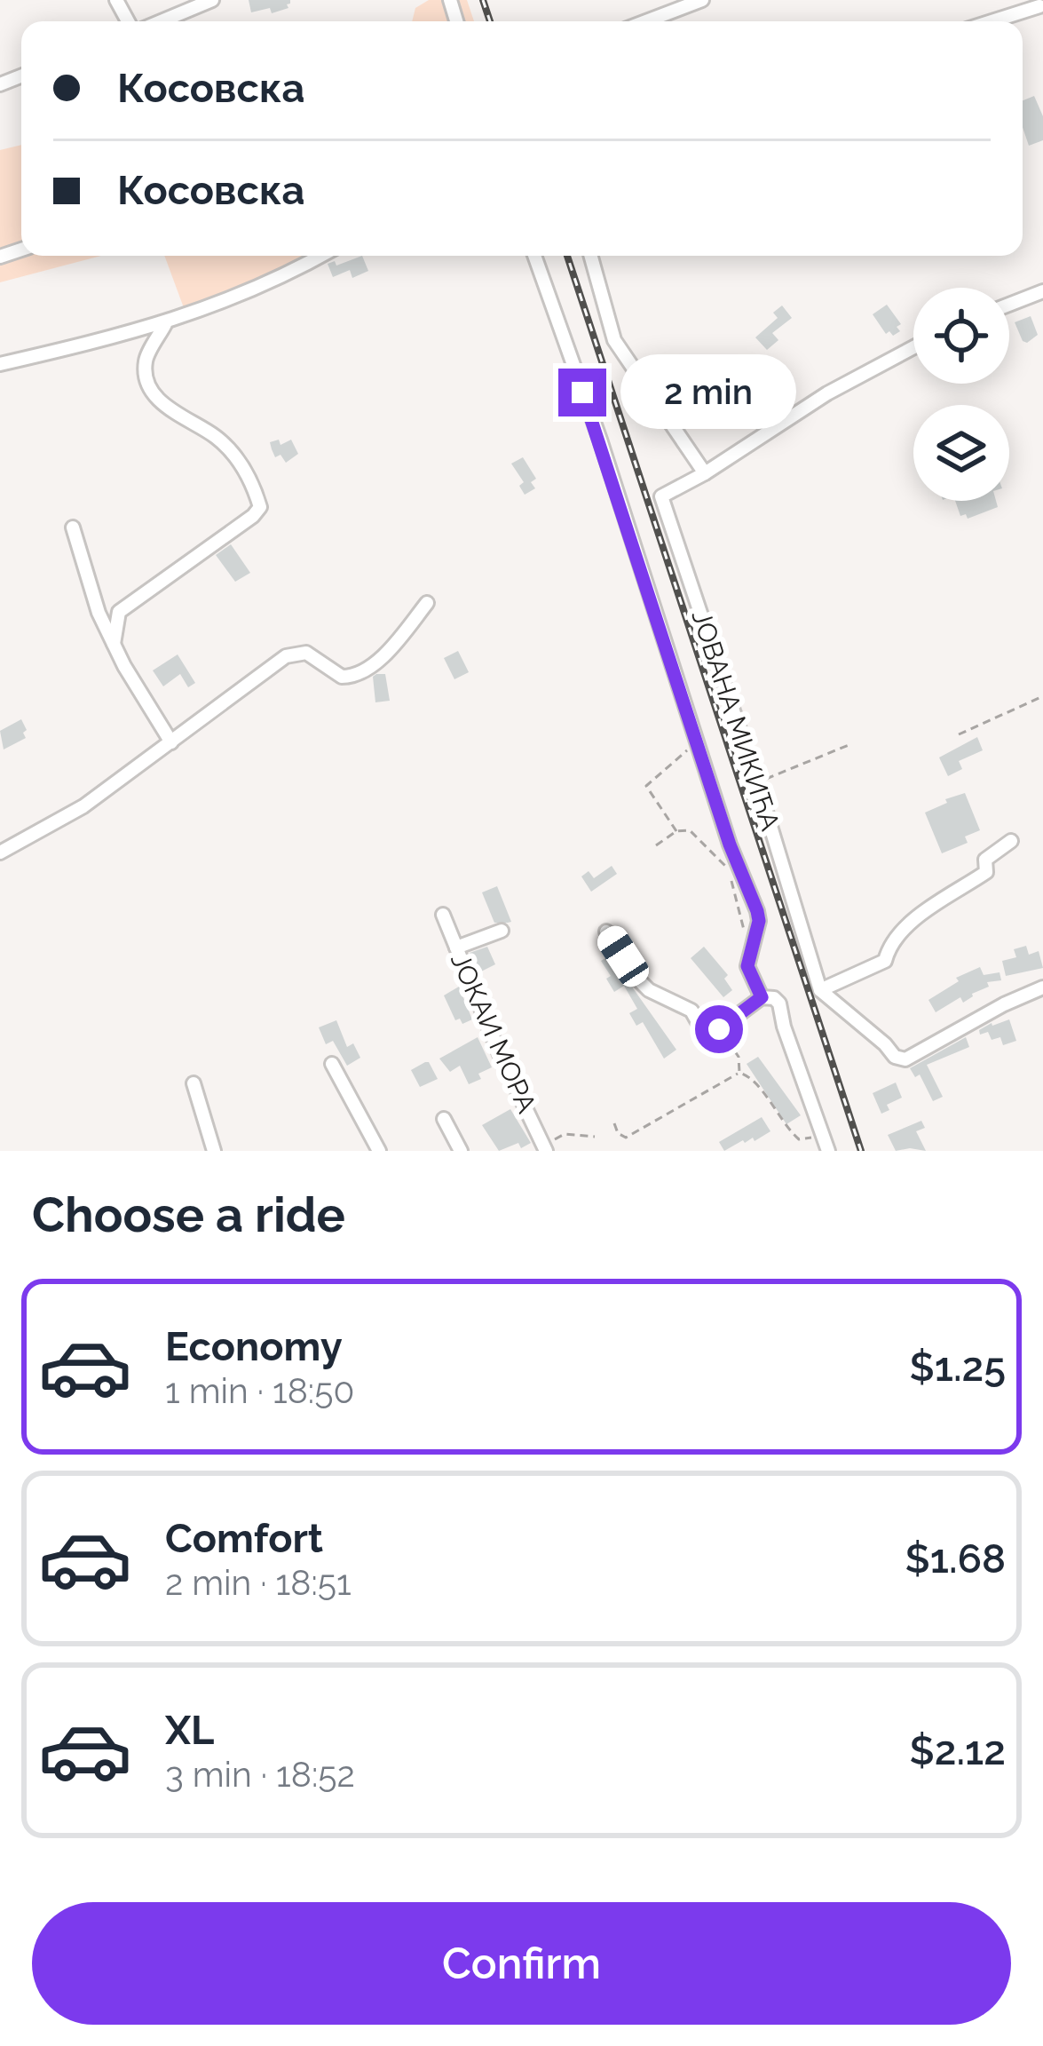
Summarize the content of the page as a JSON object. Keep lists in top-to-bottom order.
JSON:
{
  "streets": {
    "street": ["ЈОВАНА МИКИЋА", "ЈОКАИ МОРА"]
  },
  "page": {
    "banner": ["Косовска", "Косовска"],
    "bubble": "2 min",
    "heading": "Choose a ride",
    "list": [
      {
        "name": "Economy",
        "note": "1 min · 18:50",
        "value": "$1.25"
      },
      {
        "name": "Comfort",
        "note": "2 min · 18:51",
        "value": "$1.68"
      },
      {
        "name": "XL",
        "note": "3 min · 18:52",
        "value": "$2.12"
      }
    ],
    "buttons": "Confirm"
  }
}
